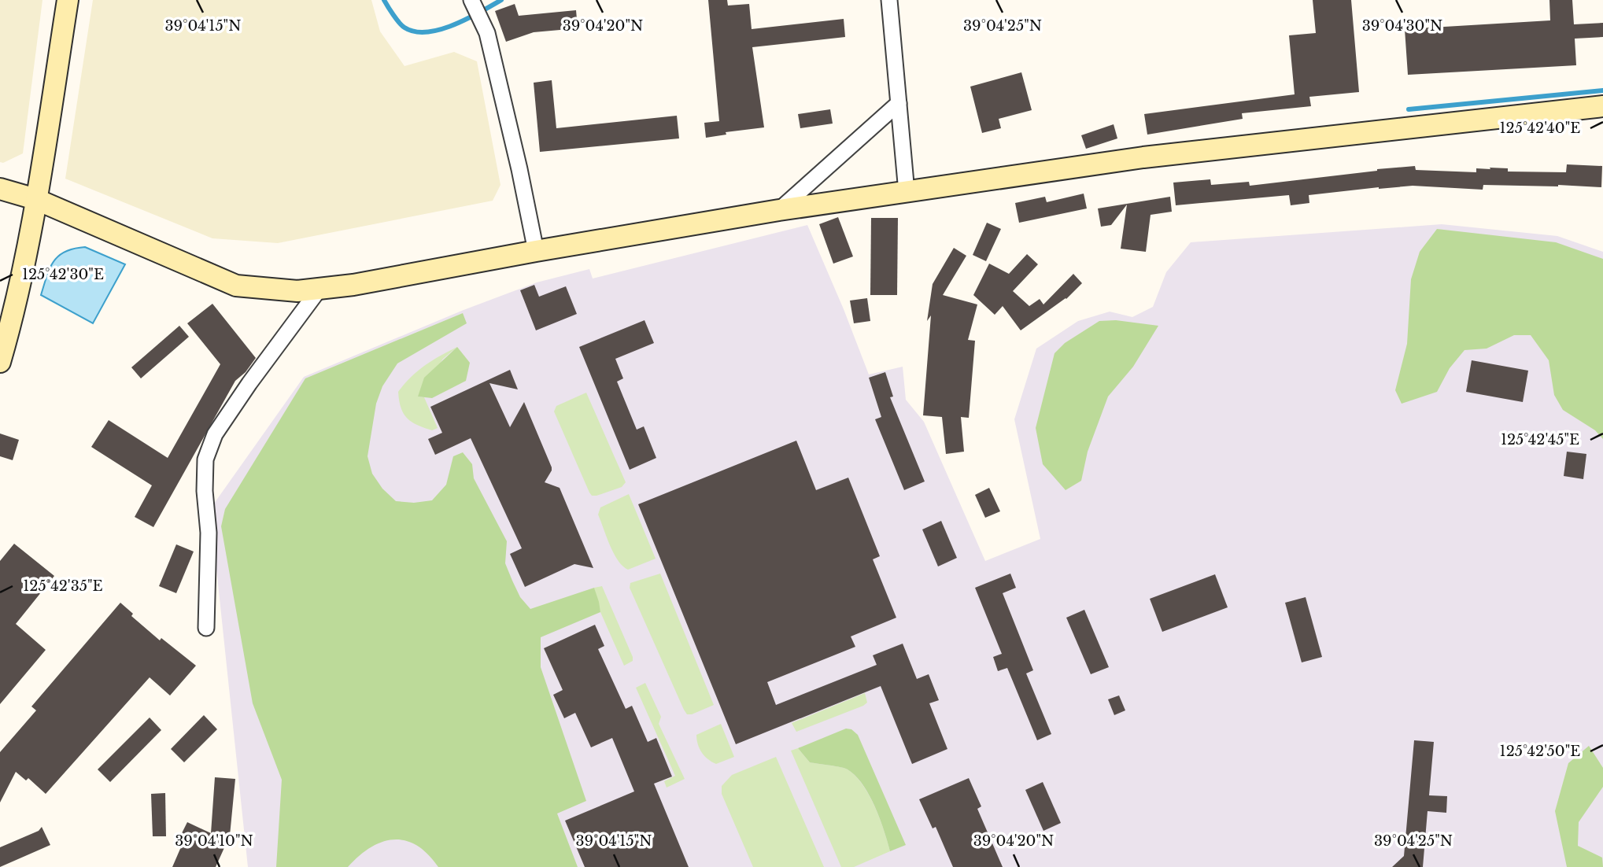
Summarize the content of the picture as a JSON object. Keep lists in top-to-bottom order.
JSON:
{
  "coordinates": [
    "39°04'15\"N",
    "39°04'20\"N",
    "39°04'25\"N",
    "39°04'30\"N",
    "125°42'40\"E",
    "125°42'30\"E",
    "125°42'45\"E",
    "125°42'35\"E",
    "125°42'50\"E",
    "39°04'10\"N"
  ]
}
